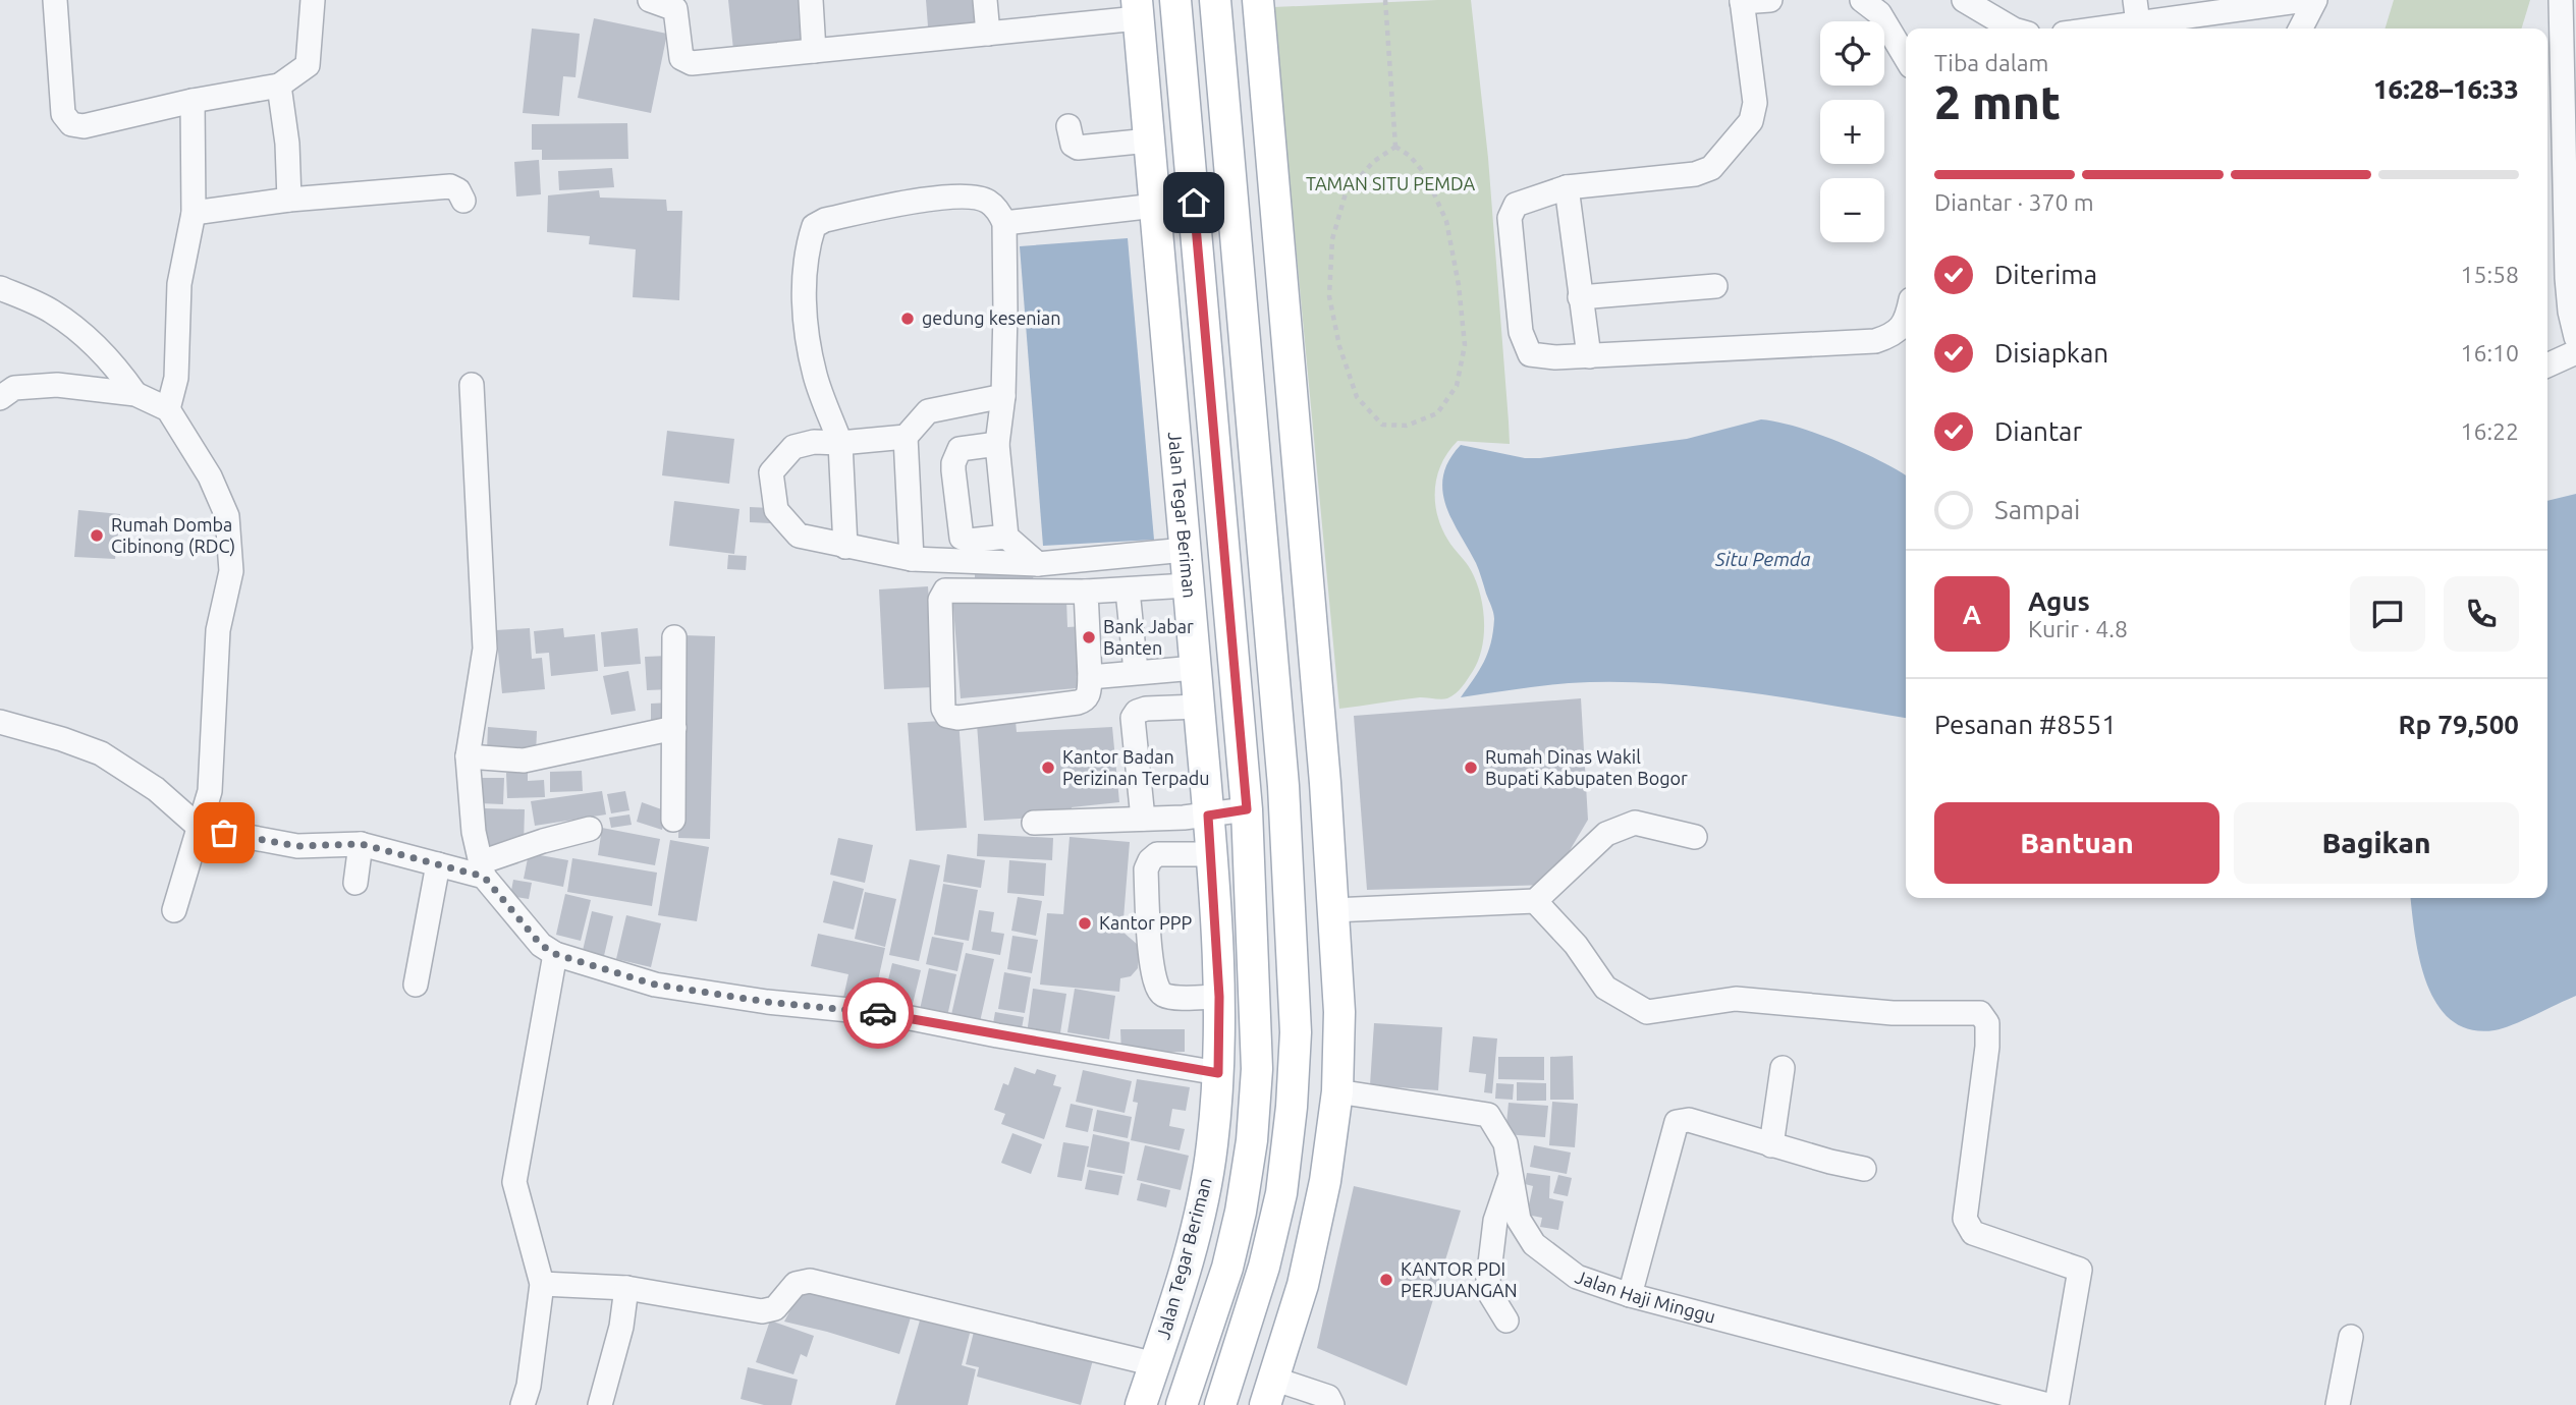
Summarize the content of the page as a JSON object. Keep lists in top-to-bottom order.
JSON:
{
  "streets": {
    "main road": ["Jalan Tegar Beriman"],
    "street": ["Jalan Haji Minggu"]
  },
  "water": ["Situ Pemda"],
  "parks": ["TAMAN SITU PEMDA"],
  "places": [
    "gedung kesenian",
    "Rumah Domba Cibinong (RDC)",
    "Bank Jabar Banten",
    "Kantor Badan Perizinan Terpadu",
    "Rumah Dinas Wakil Bupati Kabupaten Bogor",
    "Kantor PPP",
    "KANTOR PDI PERJUANGAN"
  ],
  "page": {
    "map_buttons": ["+", "−"],
    "heading": ["2 mnt", "Tiba dalam", "16:28–16:33"],
    "panel": [
      "Agus",
      "Kurir · 4.8",
      "Pesanan #8551",
      "Rp 79,500"
    ],
    "bar": "Diantar · 370 m",
    "list": [
      ["Diterima", "15:58"],
      ["Disiapkan", "16:10"],
      ["Diantar", "16:22"],
      "Sampai"
    ],
    "round": "A",
    "buttons": ["Bantuan", "Bagikan"]
  }
}
